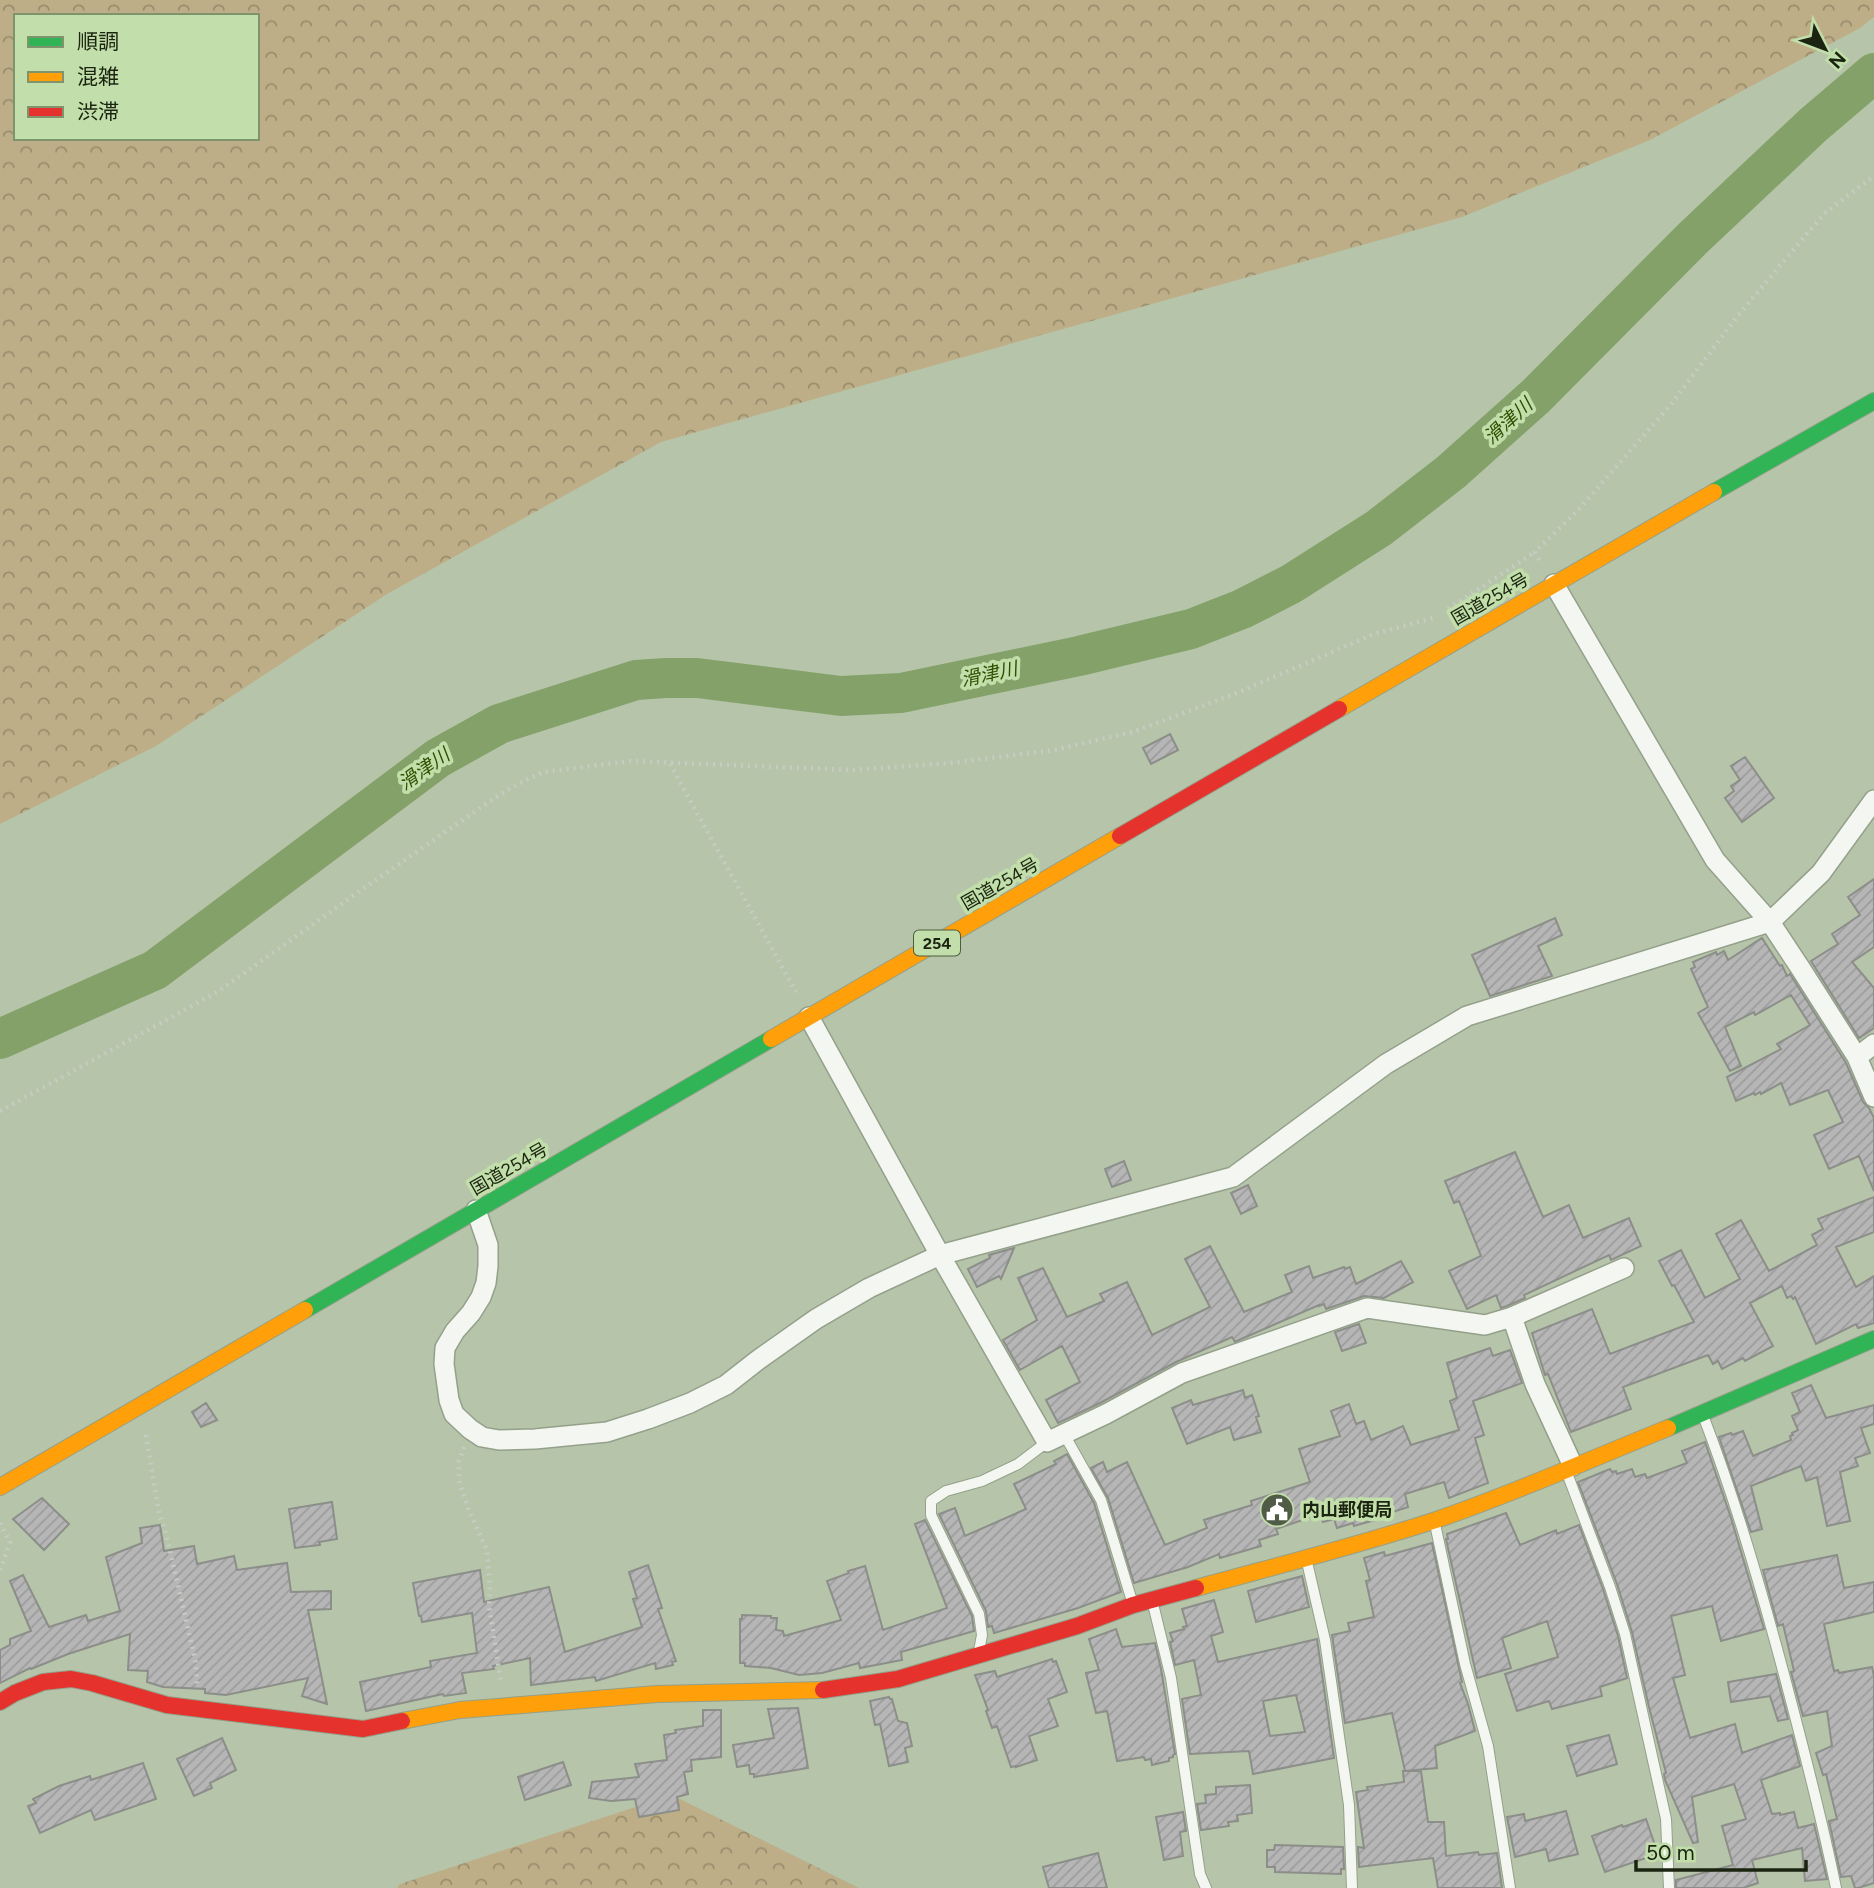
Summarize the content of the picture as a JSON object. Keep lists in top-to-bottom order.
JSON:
{
  "streets": {
    "main road": ["国道254号", "254"]
  },
  "water": ["滑津川"],
  "places": {
    "public building": ["内山郵便局"]
  },
  "legend": ["順調", "混雑", "渋滞"],
  "scale_bar": "50 m",
  "north": "bottom right"
}
